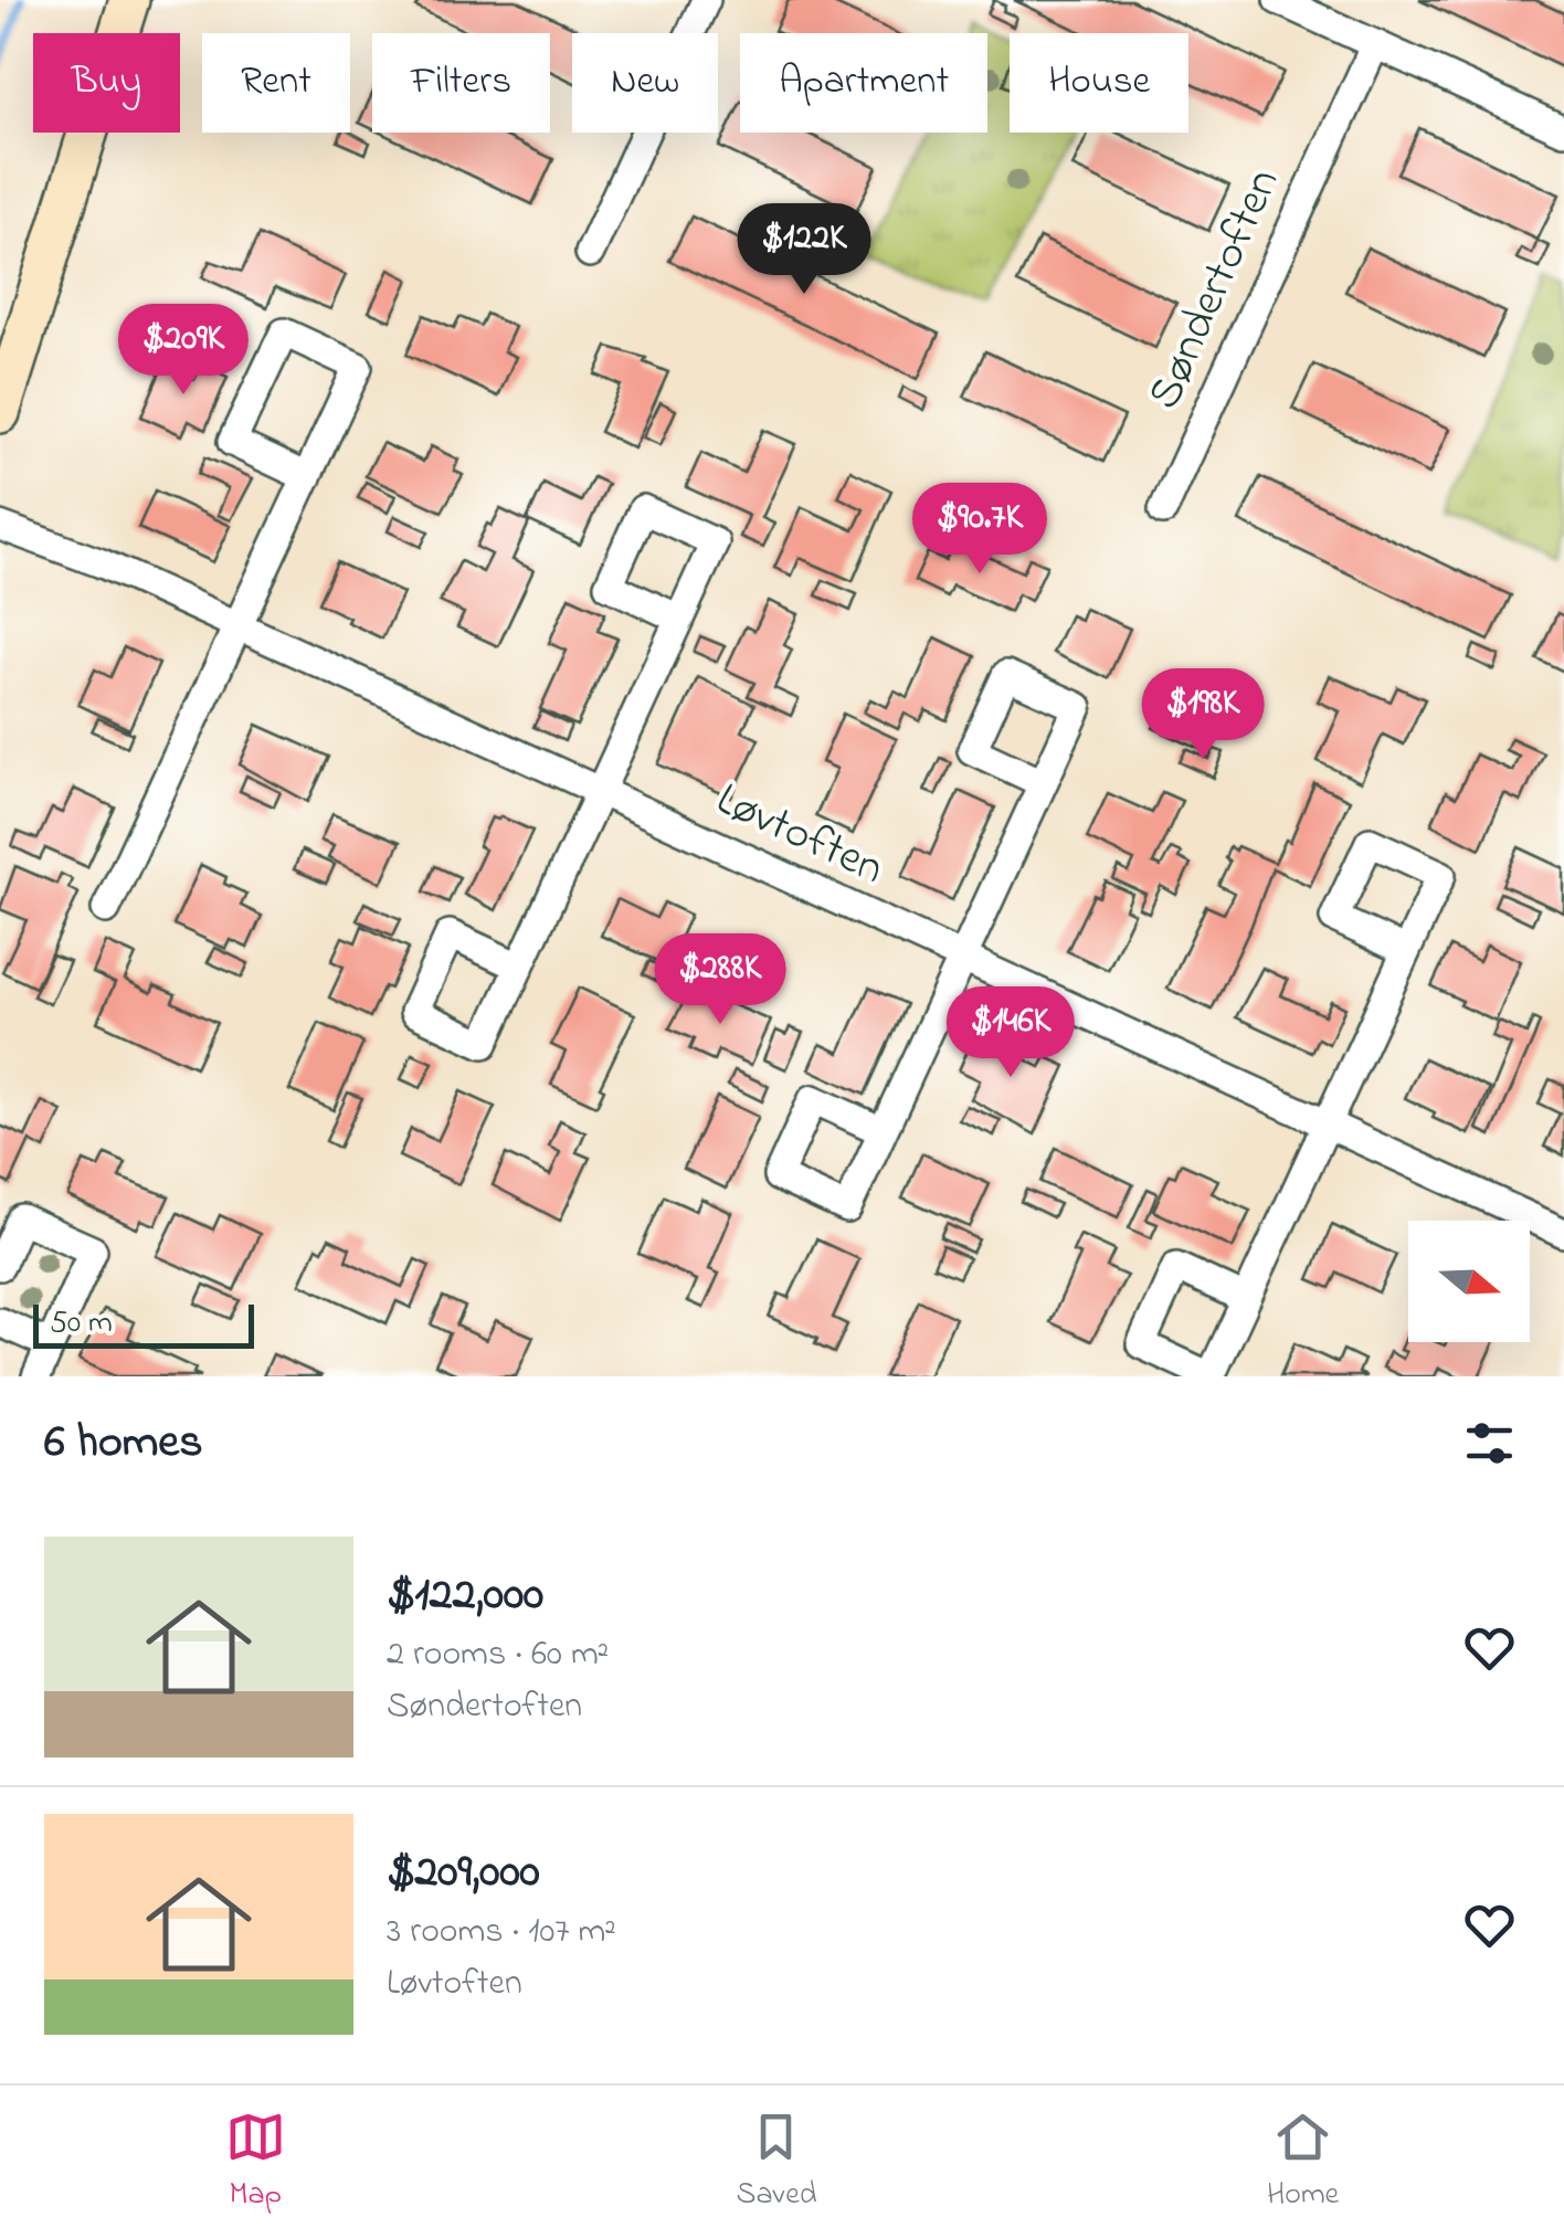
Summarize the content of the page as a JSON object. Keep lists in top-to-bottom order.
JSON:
{
  "streets": {
    "street": ["Søndertoften", "Løvtoften"]
  },
  "scale_bar": "50 m",
  "north": "right",
  "page": {
    "chip": [
      "Buy",
      "Rent",
      "Filters",
      "New",
      "Apartment",
      "House"
    ],
    "price": [
      "$122K",
      "$209K",
      "$90.7K",
      "$198K",
      "$288K",
      "$146K"
    ],
    "scale": "50 m",
    "heading": "6 homes",
    "list": [
      {
        "name": "$122,000",
        "note": "2 rooms · 60 m² · Søndertoften"
      },
      {
        "name": "$209,000",
        "note": "3 rooms · 107 m² · Løvtoften"
      }
    ],
    "tabs": ["Map", "Saved", "Home"]
  }
}
